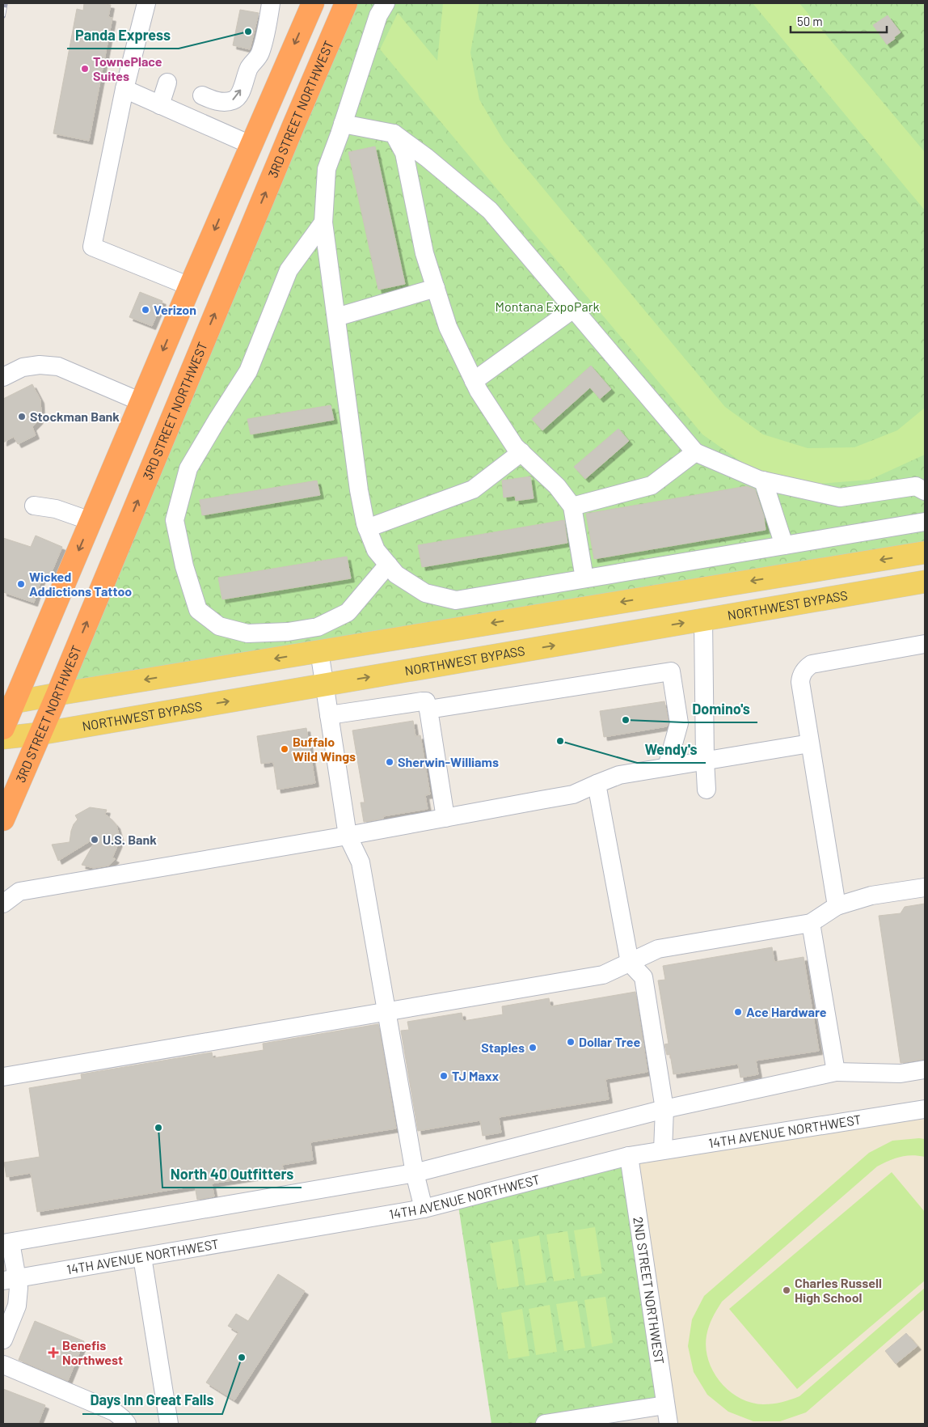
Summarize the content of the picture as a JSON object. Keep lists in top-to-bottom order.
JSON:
{
  "streets": {
    "highway": ["3RD STREET NORTHWEST"],
    "main road": ["NORTHWEST BYPASS"],
    "street": ["14TH AVENUE NORTHWEST", "2ND STREET NORTHWEST"]
  },
  "crossings": [
    ["3RD STREET NORTHWEST", "NORTHWEST BYPASS"],
    ["14TH AVENUE NORTHWEST", "2ND STREET NORTHWEST"]
  ],
  "parks": ["Montana ExpoPark"],
  "places": {
    "other": [
      "Panda Express",
      "TownePlace Suites",
      "Verizon",
      "Stockman Bank",
      "Wicked Addictions Tattoo",
      "Domino's",
      "Wendy's",
      "Buffalo Wild Wings",
      "Sherwin-Williams",
      "U.S. Bank",
      "Ace Hardware",
      "Dollar Tree",
      "Staples",
      "TJ Maxx",
      "North 40 Outfitters",
      "Charles Russell High School",
      "Days Inn Great Falls"
    ],
    "health": ["Benefis Northwest"]
  },
  "scale_bar": "50 m"
}
